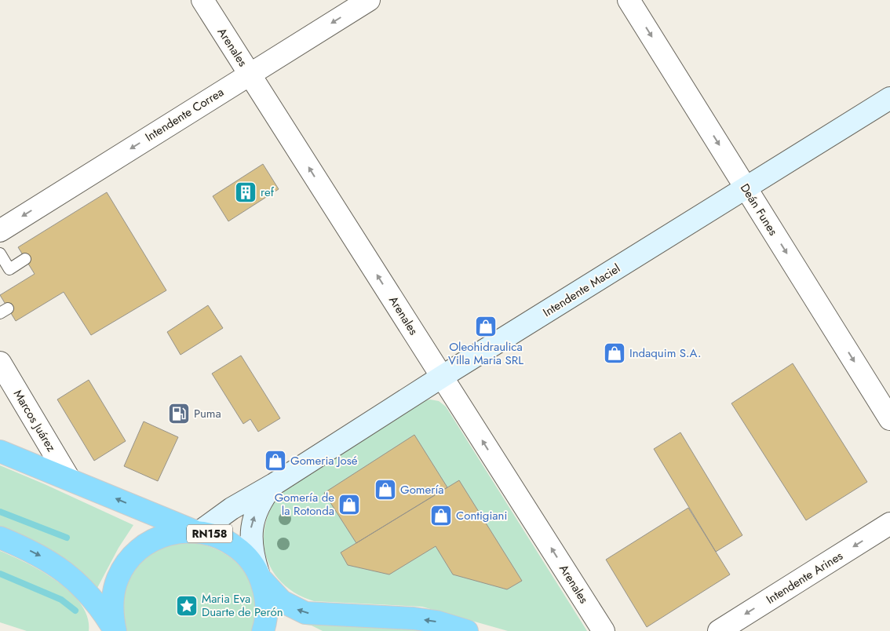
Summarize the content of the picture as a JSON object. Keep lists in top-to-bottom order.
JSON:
{
  "streets": {
    "highway": ["RN158"],
    "main road": ["Intendente Maciel"],
    "street": [
      "Arenales",
      "Intendente Correa",
      "Deán Funes",
      "Marcos Juárez",
      "Intendente Arines"
    ]
  },
  "crossings": [
    ["Arenales", "Intendente Correa"],
    ["Arenales", "Intendente Maciel"],
    ["Deán Funes", "Intendente Maciel"],
    ["Intendente Maciel", "RN158"],
    ["Marcos Juárez", "RN158"]
  ],
  "one_way": [
    "Arenales",
    "Intendente Correa",
    "Deán Funes",
    "Intendente Arines"
  ],
  "places": {
    "building": ["ref"],
    "shop": [
      "Oleohidraulica Villa Maria SRL",
      "Indaquim S.A.",
      "Gomeria José",
      "Gomería",
      "Gomería de la Rotonda",
      "Contigiani"
    ],
    "fuel station": ["Puma"],
    "place": ["Maria Eva Duarte de Perón"]
  }
}
